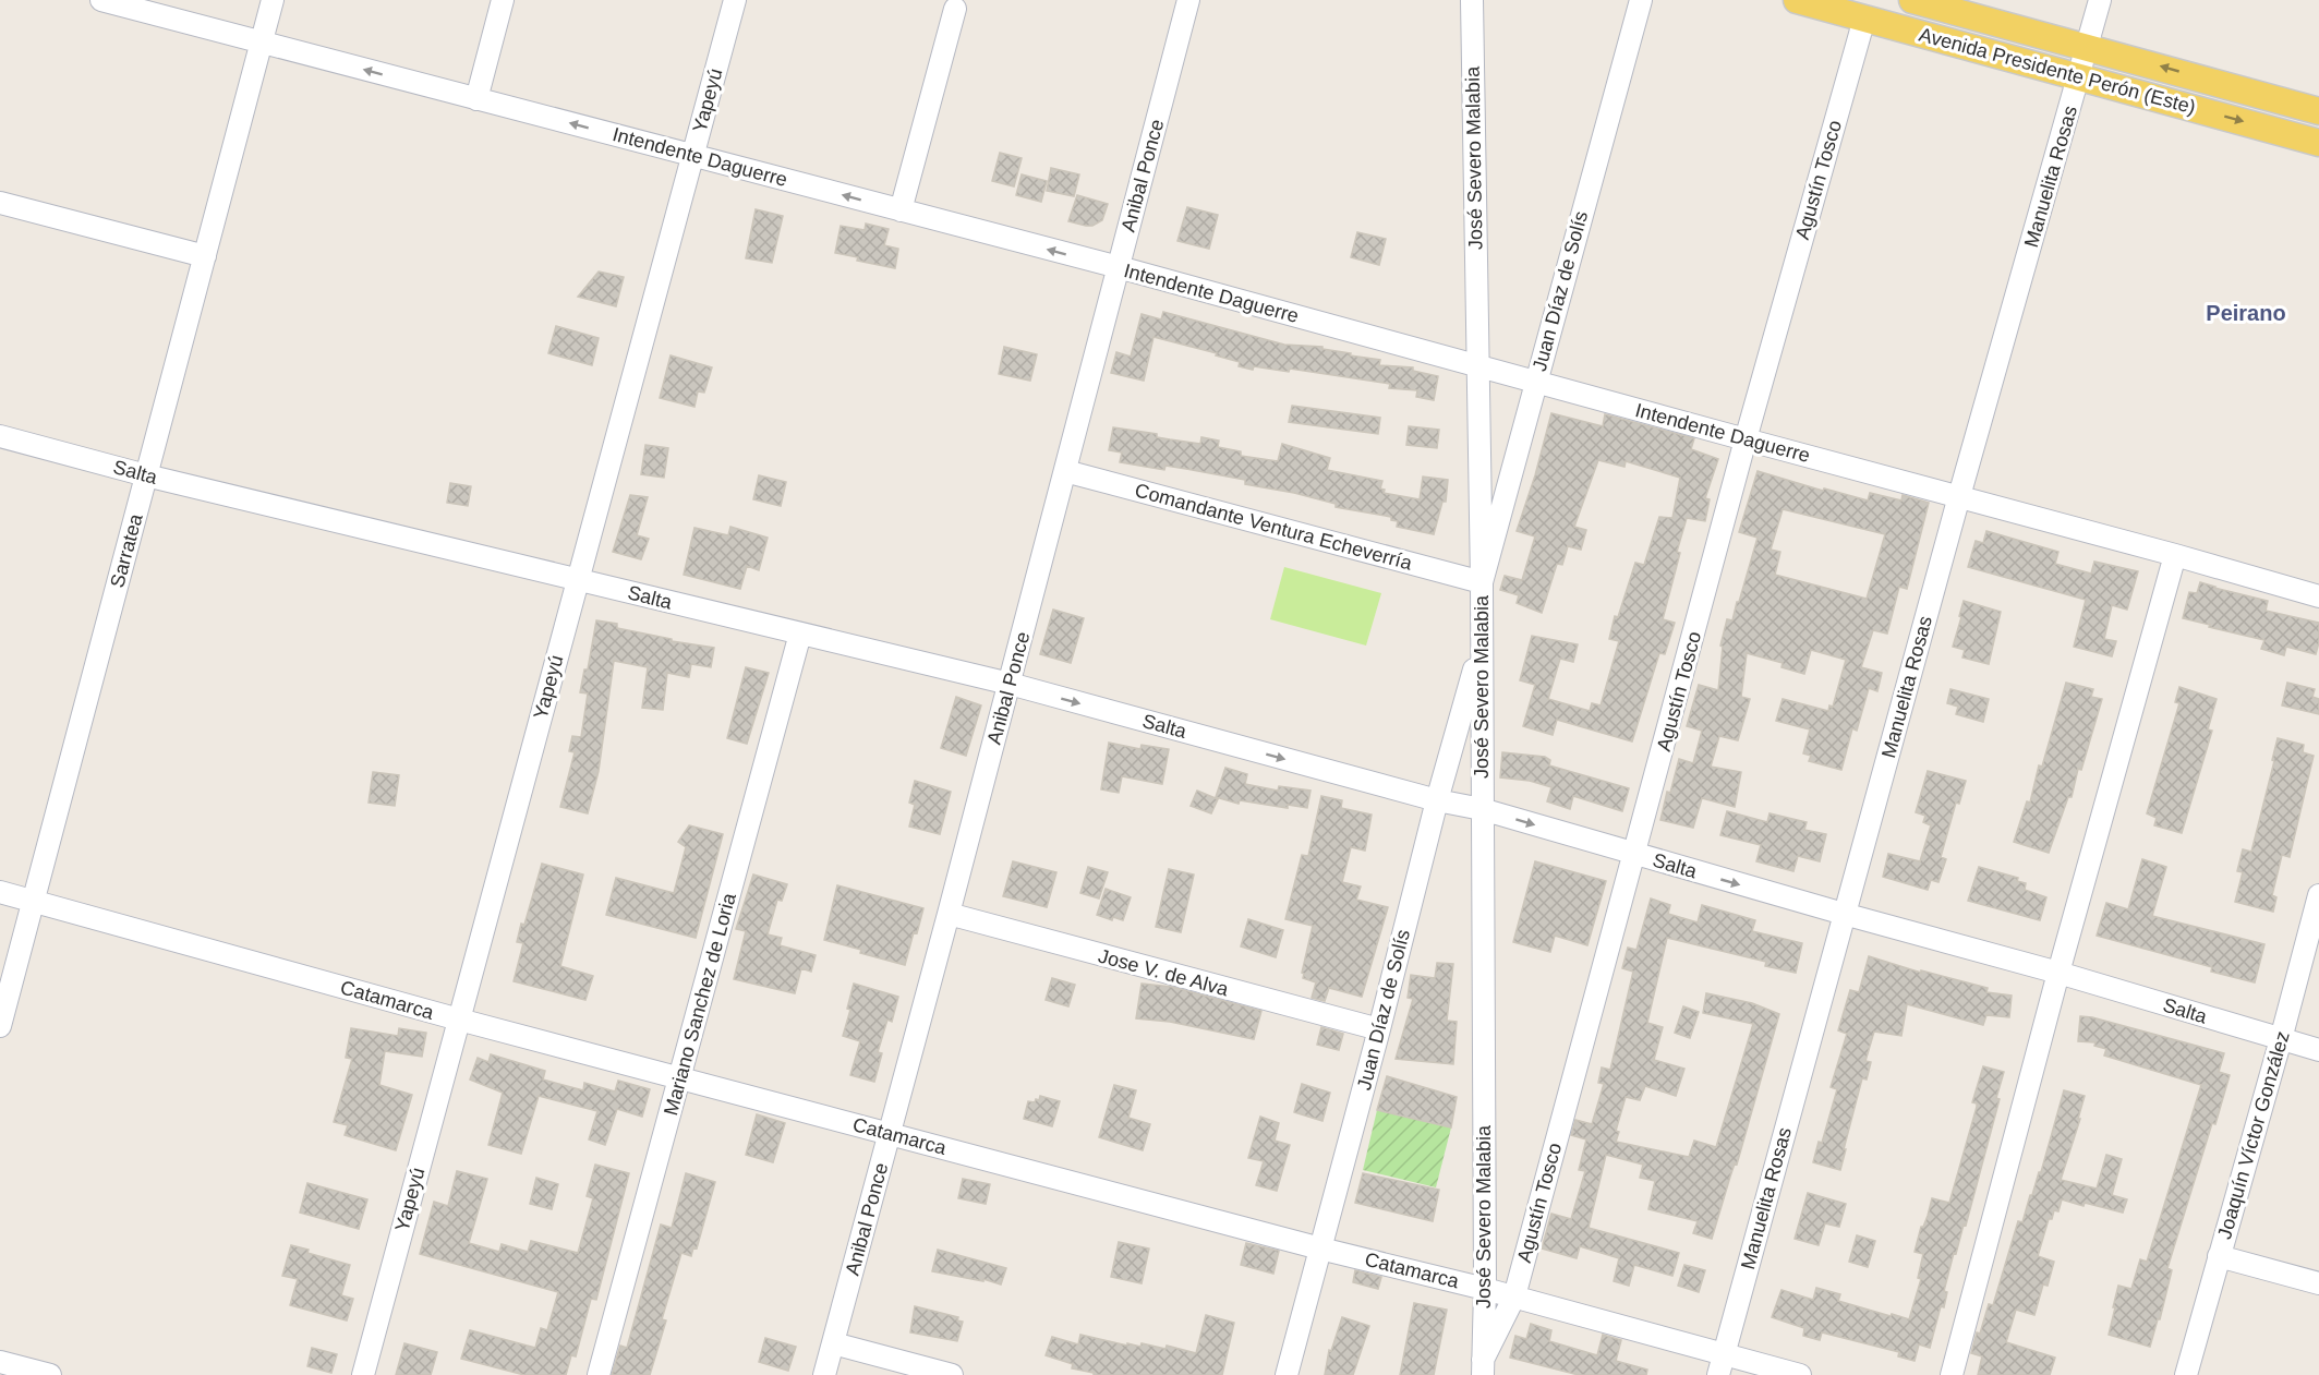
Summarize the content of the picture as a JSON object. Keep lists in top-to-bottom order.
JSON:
{
  "streets": {
    "main road": ["Avenida Presidente Perón (Este)"],
    "street": [
      "Yapeyú",
      "Intendente Daguerre",
      "José Severo Malabia",
      "Anibal Ponce",
      "Manuelita Rosas",
      "Agustín Tosco",
      "Juan Díaz de Solís",
      "Salta",
      "Comandante Ventura Echeverría",
      "Sarratea",
      "Jose V. de Alva",
      "Catamarca",
      "Mariano Sanchez de Loria",
      "Joaquín Víctor González"
    ]
  },
  "crossings": [
    ["Avenida Presidente Perón (Este)", "Manuelita Rosas"],
    ["Avenida Presidente Perón (Este)", "Agustín Tosco"],
    ["Yapeyú", "Intendente Daguerre"],
    ["Yapeyú", "Salta"],
    ["Yapeyú", "Catamarca"],
    ["Intendente Daguerre", "José Severo Malabia"],
    ["Intendente Daguerre", "Anibal Ponce"],
    ["Intendente Daguerre", "Manuelita Rosas"],
    ["Intendente Daguerre", "Agustín Tosco"],
    ["Intendente Daguerre", "Juan Díaz de Solís"],
    ["Intendente Daguerre", "Sarratea"],
    ["José Severo Malabia", "Agustín Tosco"],
    ["José Severo Malabia", "Juan Díaz de Solís"],
    ["José Severo Malabia", "Salta"],
    ["José Severo Malabia", "Comandante Ventura Echeverría"],
    ["José Severo Malabia", "Catamarca"],
    ["Anibal Ponce", "Salta"],
    ["Anibal Ponce", "Comandante Ventura Echeverría"],
    ["Anibal Ponce", "Jose V. de Alva"],
    ["Anibal Ponce", "Catamarca"],
    ["Manuelita Rosas", "Salta"],
    ["Manuelita Rosas", "Catamarca"],
    ["Agustín Tosco", "Salta"],
    ["Agustín Tosco", "Catamarca"],
    ["Juan Díaz de Solís", "Salta"],
    ["Juan Díaz de Solís", "Comandante Ventura Echeverría"],
    ["Juan Díaz de Solís", "Jose V. de Alva"],
    ["Juan Díaz de Solís", "Catamarca"],
    ["Salta", "Sarratea"],
    ["Salta", "Mariano Sanchez de Loria"],
    ["Salta", "Joaquín Víctor González"],
    ["Sarratea", "Catamarca"],
    ["Catamarca", "Mariano Sanchez de Loria"]
  ],
  "one_way": ["Intendente Daguerre"],
  "districts": ["Peirano"]
}
